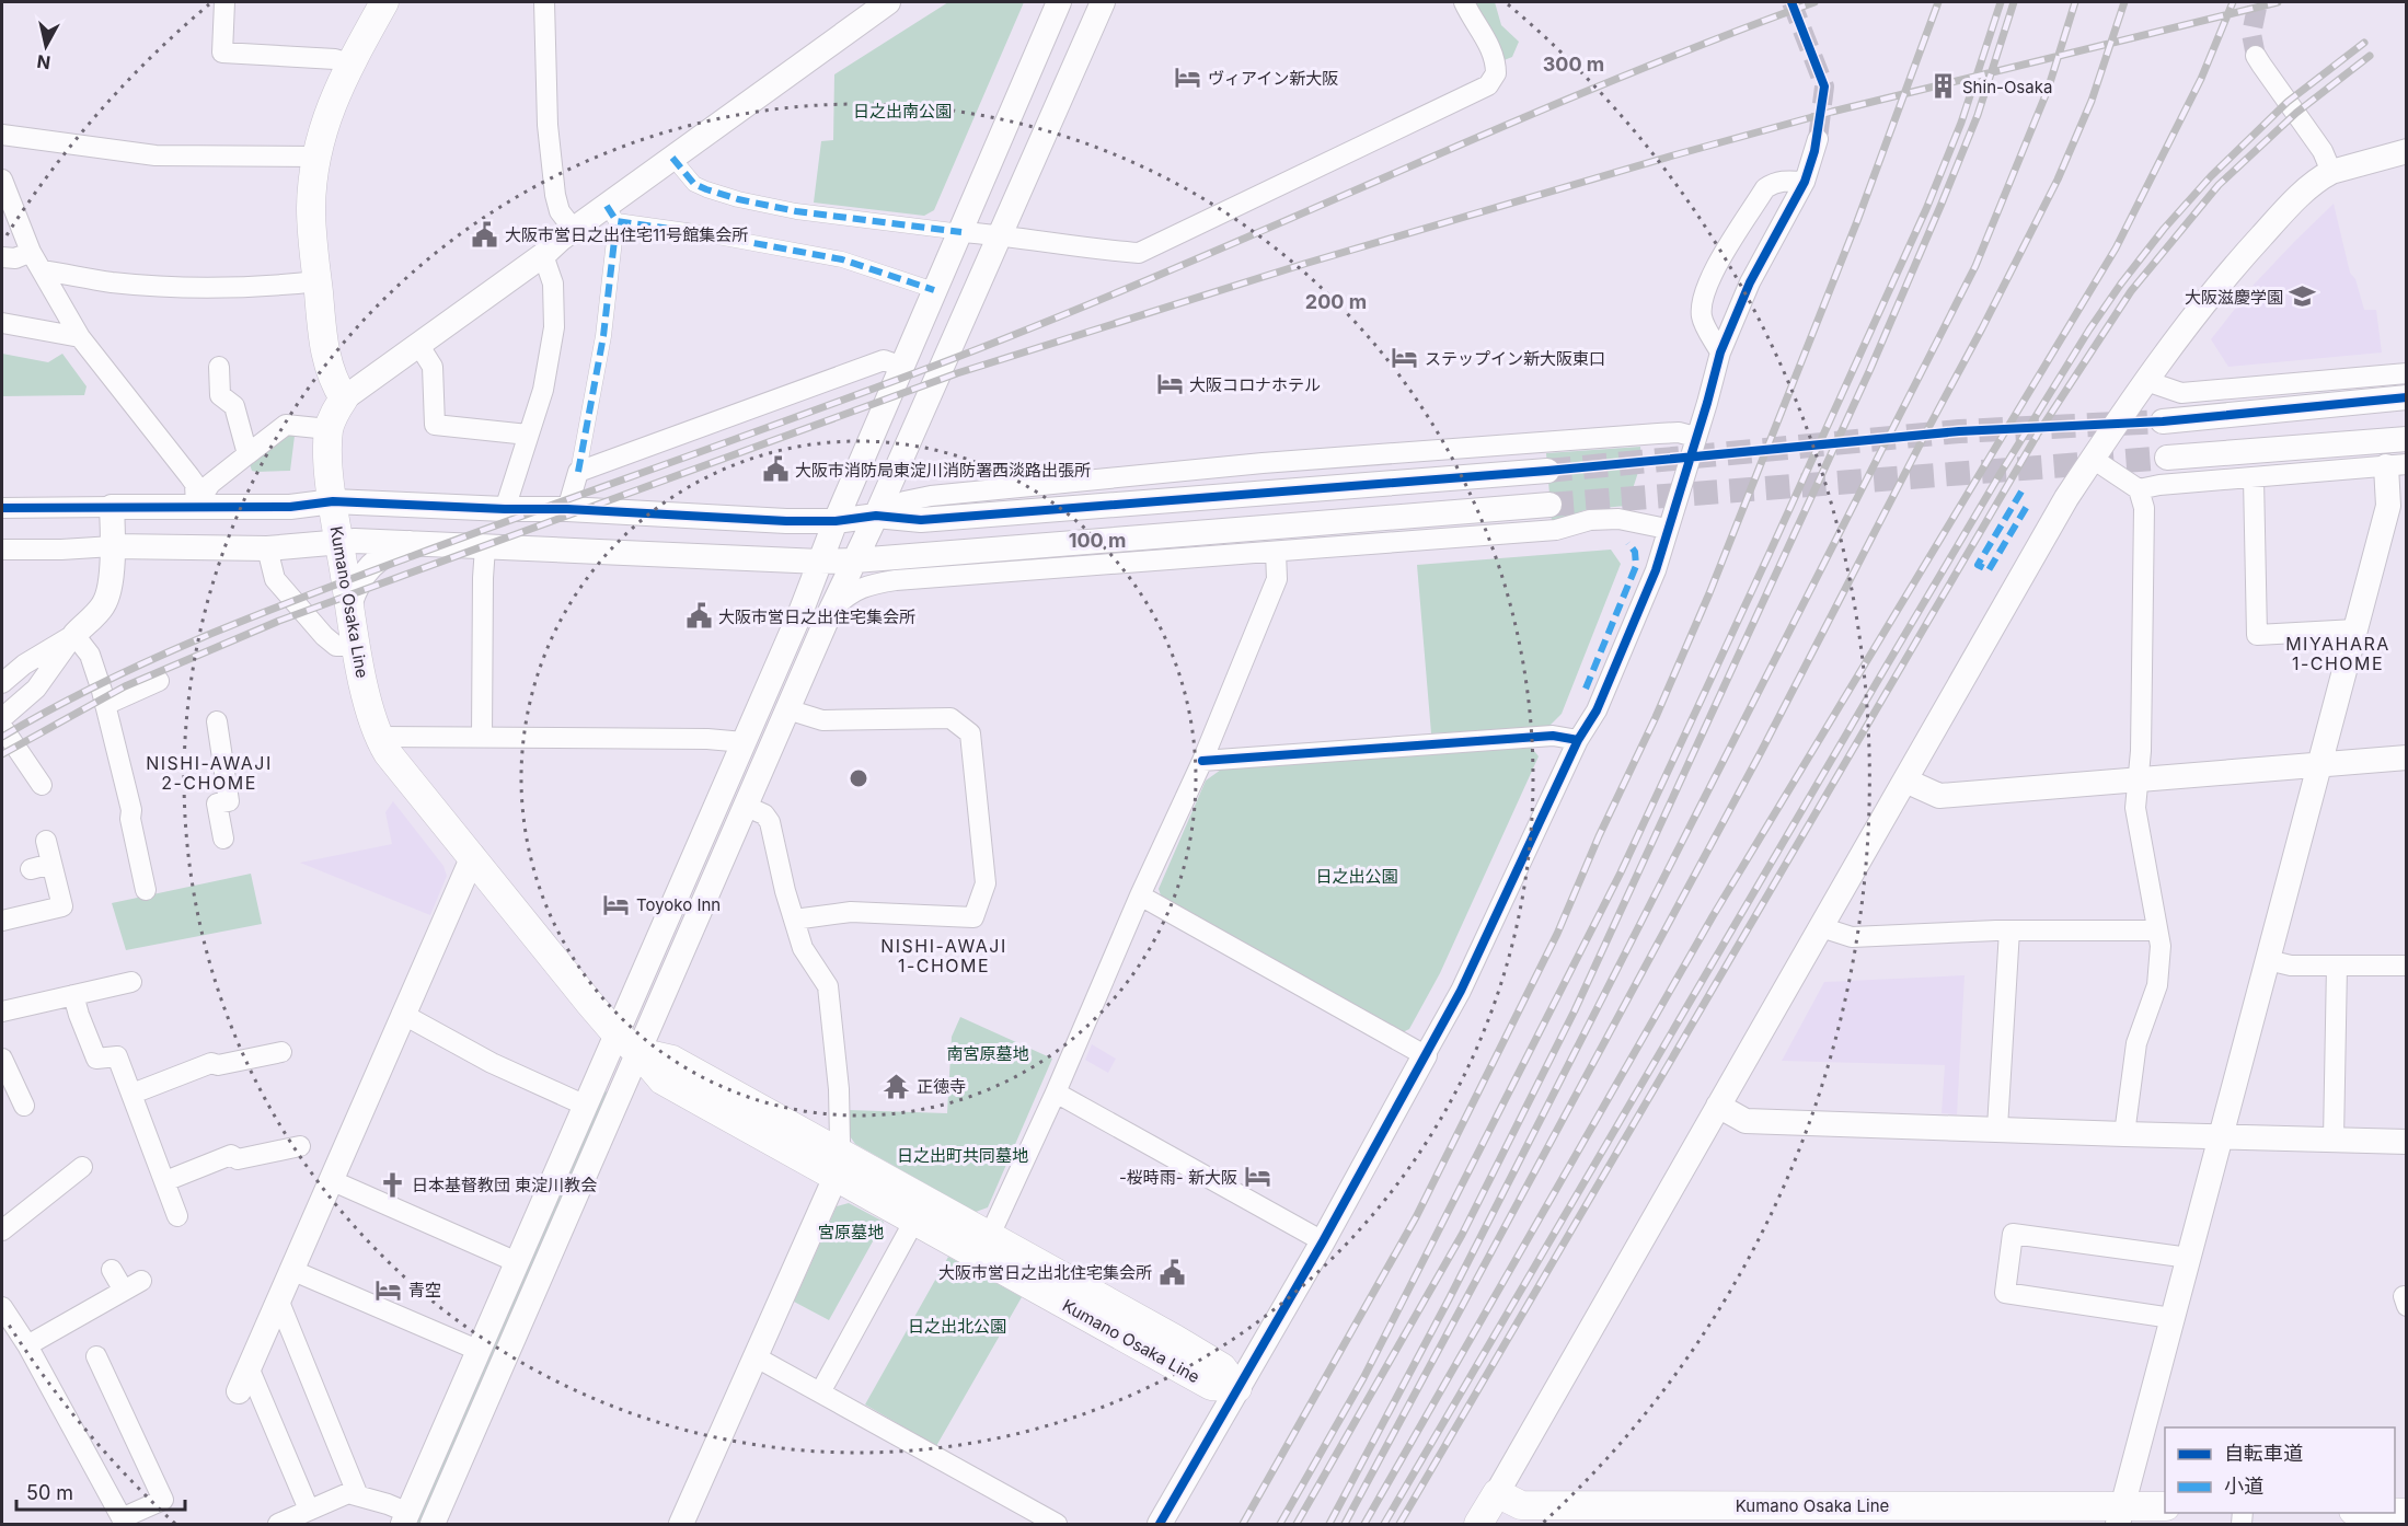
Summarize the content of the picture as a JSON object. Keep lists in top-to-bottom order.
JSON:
{
  "streets": {
    "main road": ["Kumano Osaka Line"]
  },
  "districts": ["MIYAHARA 1-CHOME", "NISHI-AWAJI 2-CHOME", "NISHI-AWAJI 1-CHOME"],
  "parks": [
    "日之出南公園",
    "日之出公園",
    "南宮原墓地",
    "日之出町共同墓地",
    "宮原墓地",
    "日之出北公園"
  ],
  "places": {
    "hotel": [
      "ヴィアイン新大阪",
      "ステップイン新大阪東口",
      "大阪コロナホテル",
      "Toyoko Inn",
      "-桜時雨- 新大阪",
      "青空"
    ],
    "building": ["Shin-Osaka"],
    "public building": [
      "大阪市営日之出住宅11号館集会所",
      "大阪市消防局東淀川消防署西淡路出張所",
      "大阪市営日之出住宅集会所",
      "大阪市営日之出北住宅集会所"
    ],
    "school or university": ["大阪滋慶学園"],
    "temple": ["正徳寺"],
    "church": ["日本基督教団 東淀川教会"]
  },
  "legend": ["自転車道", "小道"],
  "scale_bar": "50 m",
  "north": "bottom",
  "rings": ["300 m", "200 m", "100 m"]
}
